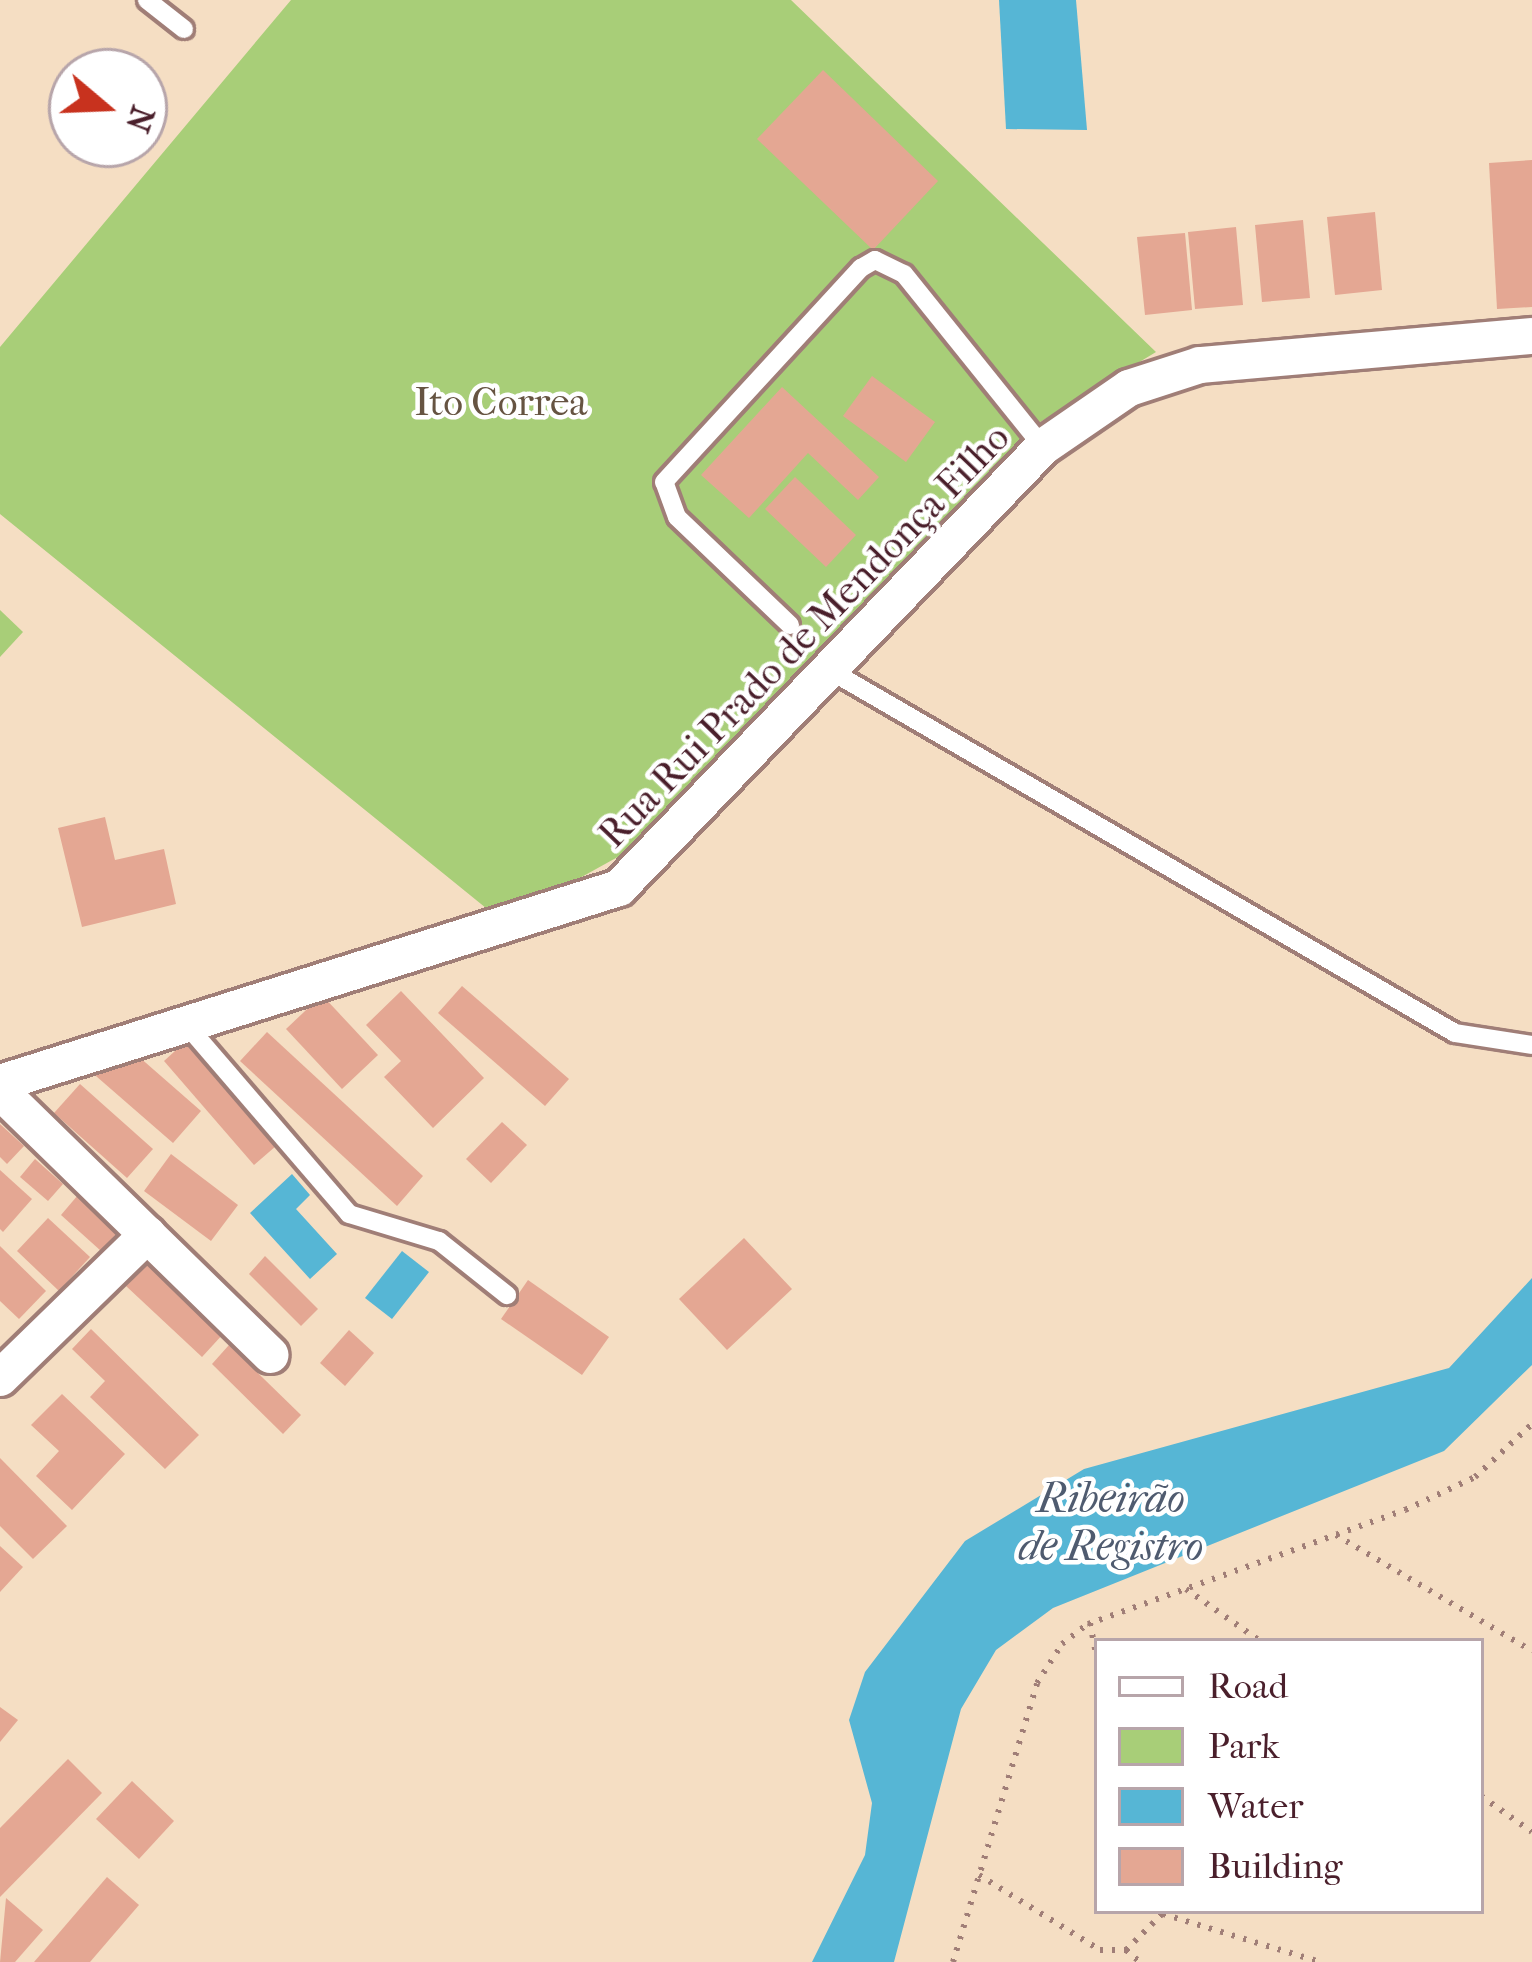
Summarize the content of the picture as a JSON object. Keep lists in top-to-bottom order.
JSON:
{
  "streets": {
    "street": ["Rua Rui Prado de Mendonça Filho"]
  },
  "water": ["Ribeirão de Registro"],
  "parks": ["Ito Correa"],
  "legend": [
    "Road",
    "Park",
    "Water",
    "Building"
  ],
  "north": "right"
}
